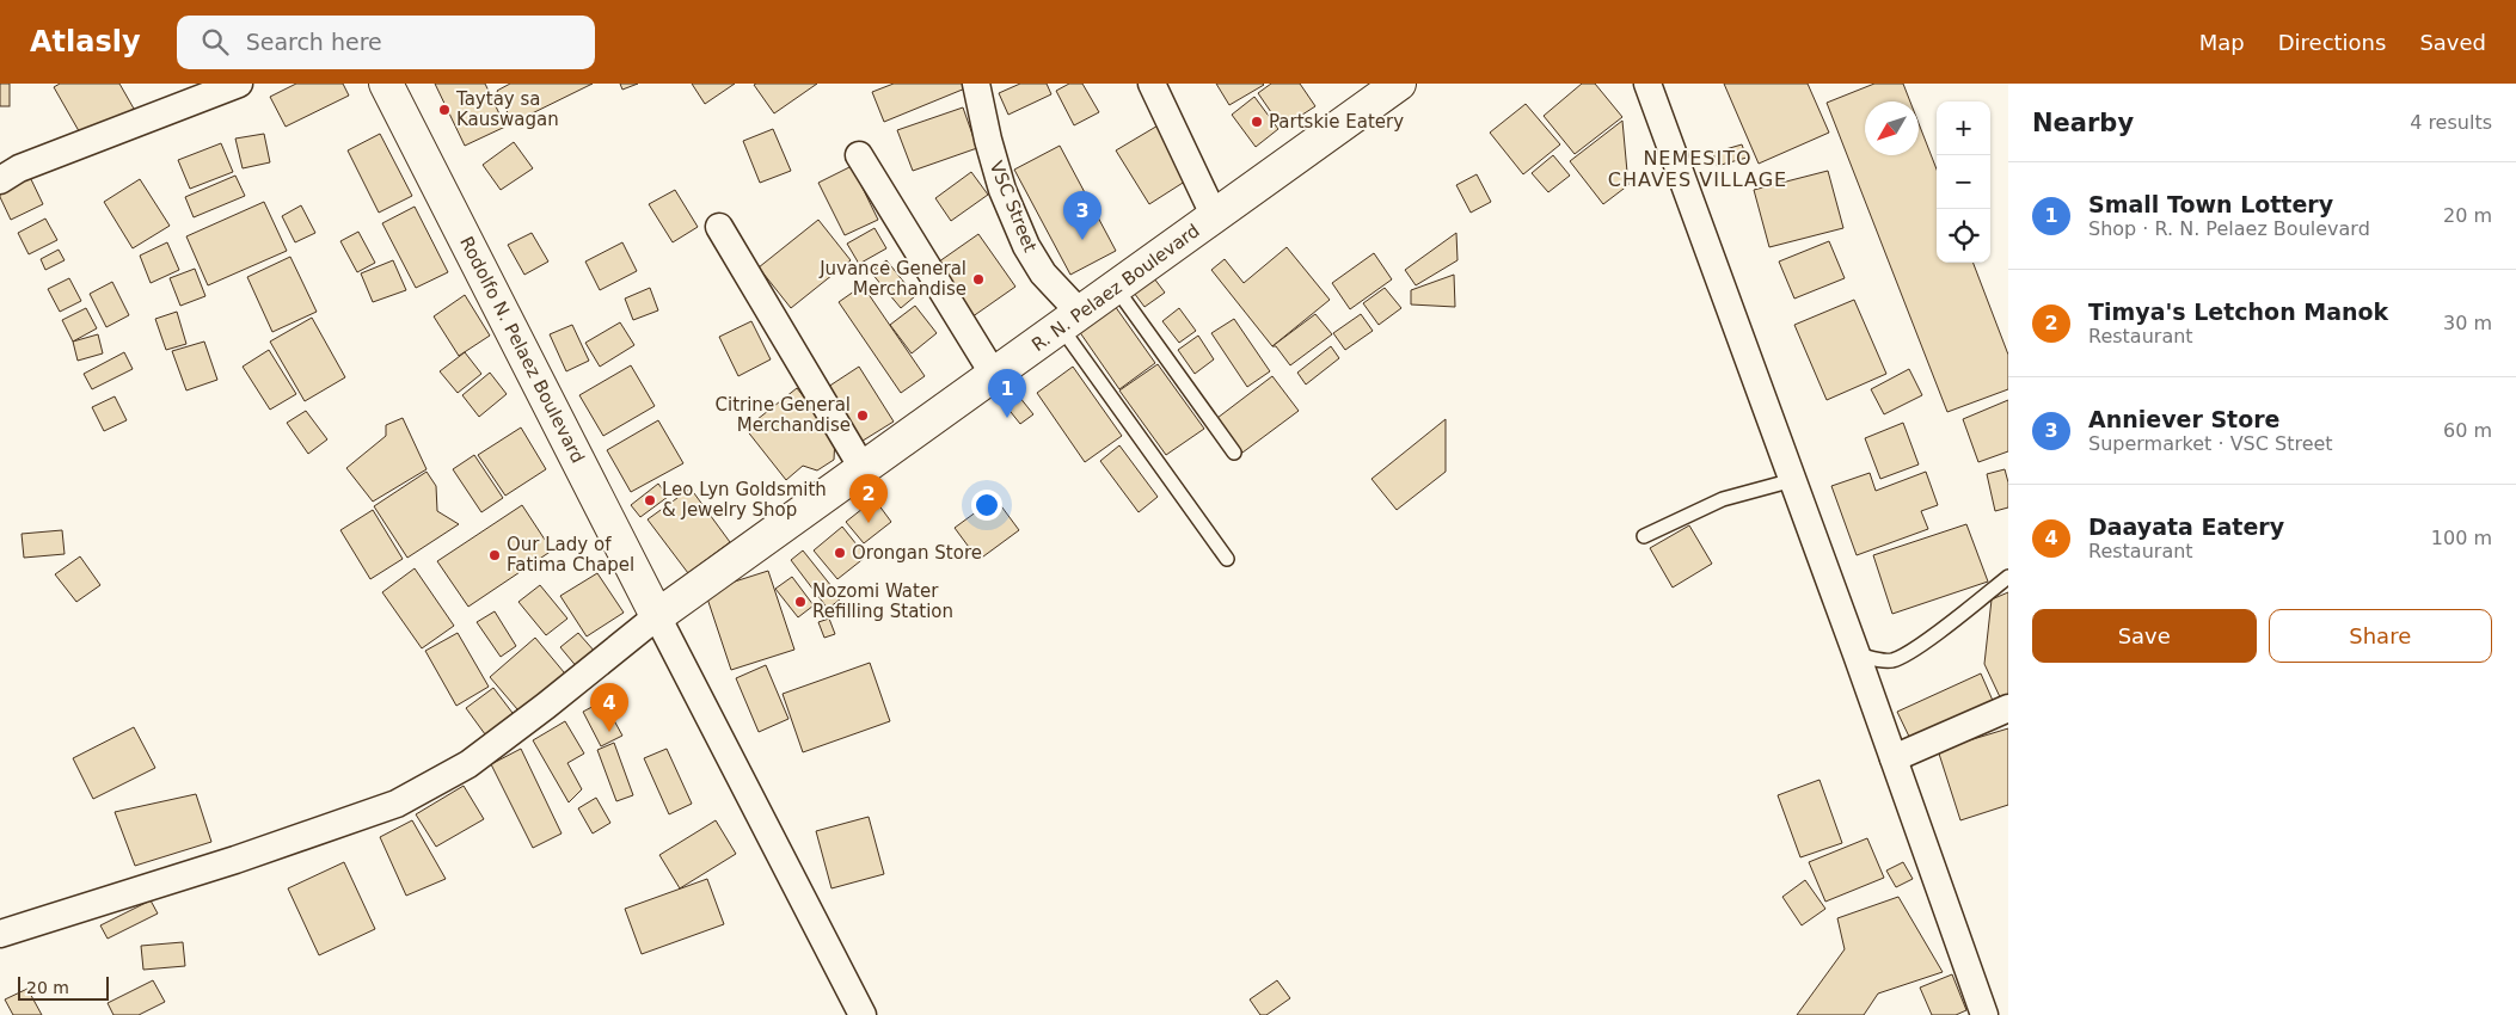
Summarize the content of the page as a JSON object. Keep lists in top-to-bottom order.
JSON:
{
  "streets": {
    "street": ["VSC Street", "R. N. Pelaez Boulevard", "Rodolfo N. Pelaez Boulevard"]
  },
  "crossings": [
    ["VSC Street", "R. N. Pelaez Boulevard"],
    ["R. N. Pelaez Boulevard", "Rodolfo N. Pelaez Boulevard"]
  ],
  "districts": ["NEMESITO CHAVES VILLAGE"],
  "places": [
    "Taytay sa Kauswagan",
    "Partskie Eatery",
    "Juvance General Merchandise",
    "Citrine General Merchandise",
    "Leo Lyn Goldsmith & Jewelry Shop",
    "Orongan Store",
    "Our Lady of Fatima Chapel",
    "Nozomi Water Refilling Station"
  ],
  "scale_bar": "20 m",
  "north": "bottom left",
  "page": {
    "header": "Atlasly",
    "search": "Search here",
    "nav": ["Map", "Directions", "Saved"],
    "heading": ["Nearby", "4 results"],
    "map_buttons": ["+", "−"],
    "list": [
      {
        "mark": "1",
        "name": "Small Town Lottery",
        "note": "Shop · R. N. Pelaez Boulevard",
        "value": "20 m"
      },
      {
        "mark": "2",
        "name": "Timya's Letchon Manok",
        "note": "Restaurant",
        "value": "30 m"
      },
      {
        "mark": "3",
        "name": "Anniever Store",
        "note": "Supermarket · VSC Street",
        "value": "60 m"
      },
      {
        "mark": "4",
        "name": "Daayata Eatery",
        "note": "Restaurant",
        "value": "100 m"
      }
    ],
    "pins": [
      "3",
      "1",
      "2",
      "4"
    ],
    "buttons": ["Save", "Share"],
    "scale": "20 m"
  }
}
